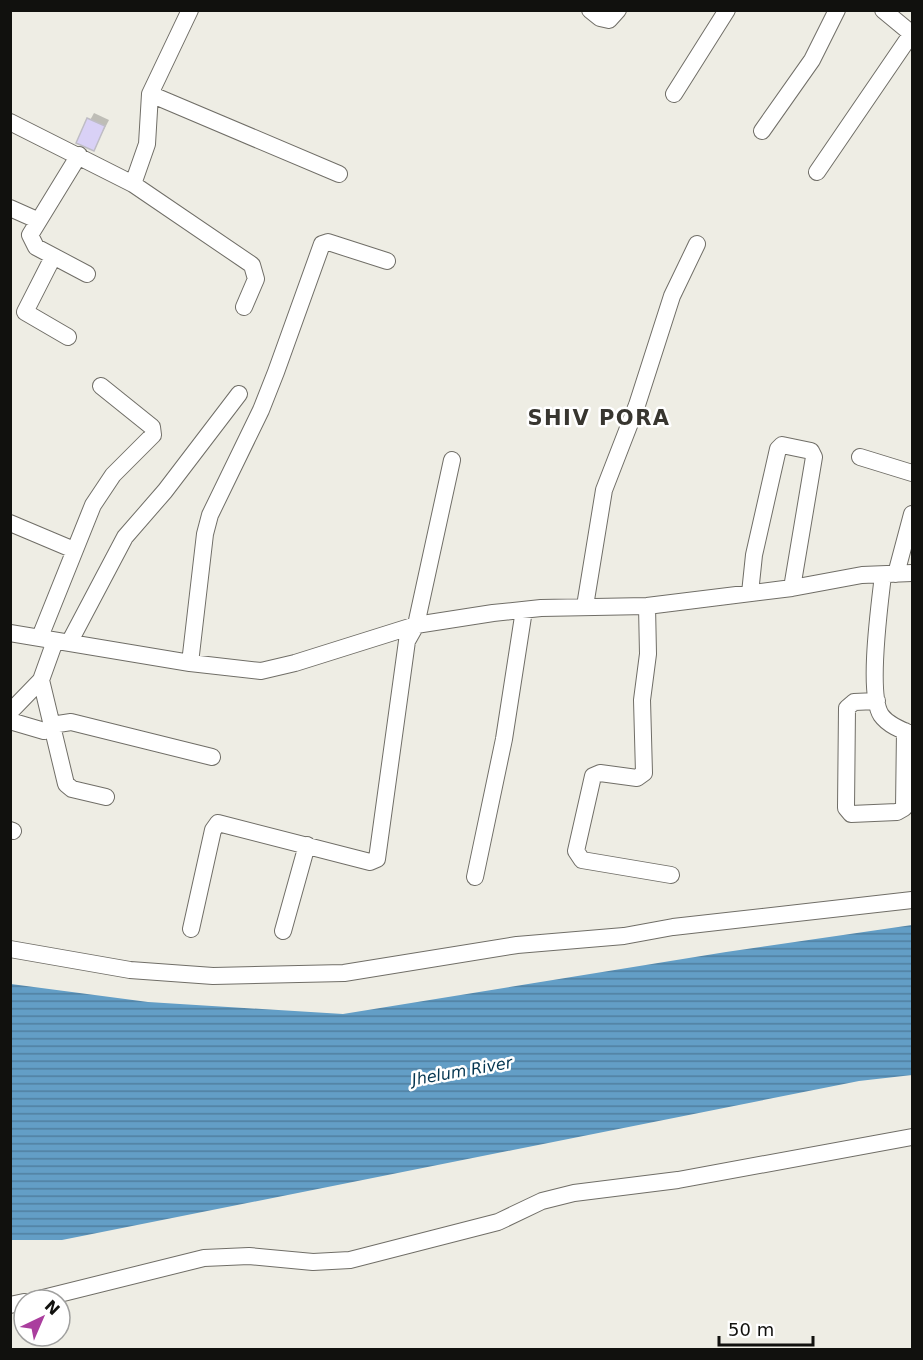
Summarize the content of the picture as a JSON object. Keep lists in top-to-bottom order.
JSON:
{
  "districts": ["SHIV PORA"],
  "water": ["Jhelum River"],
  "scale_bar": "50 m",
  "north": "top right"
}
